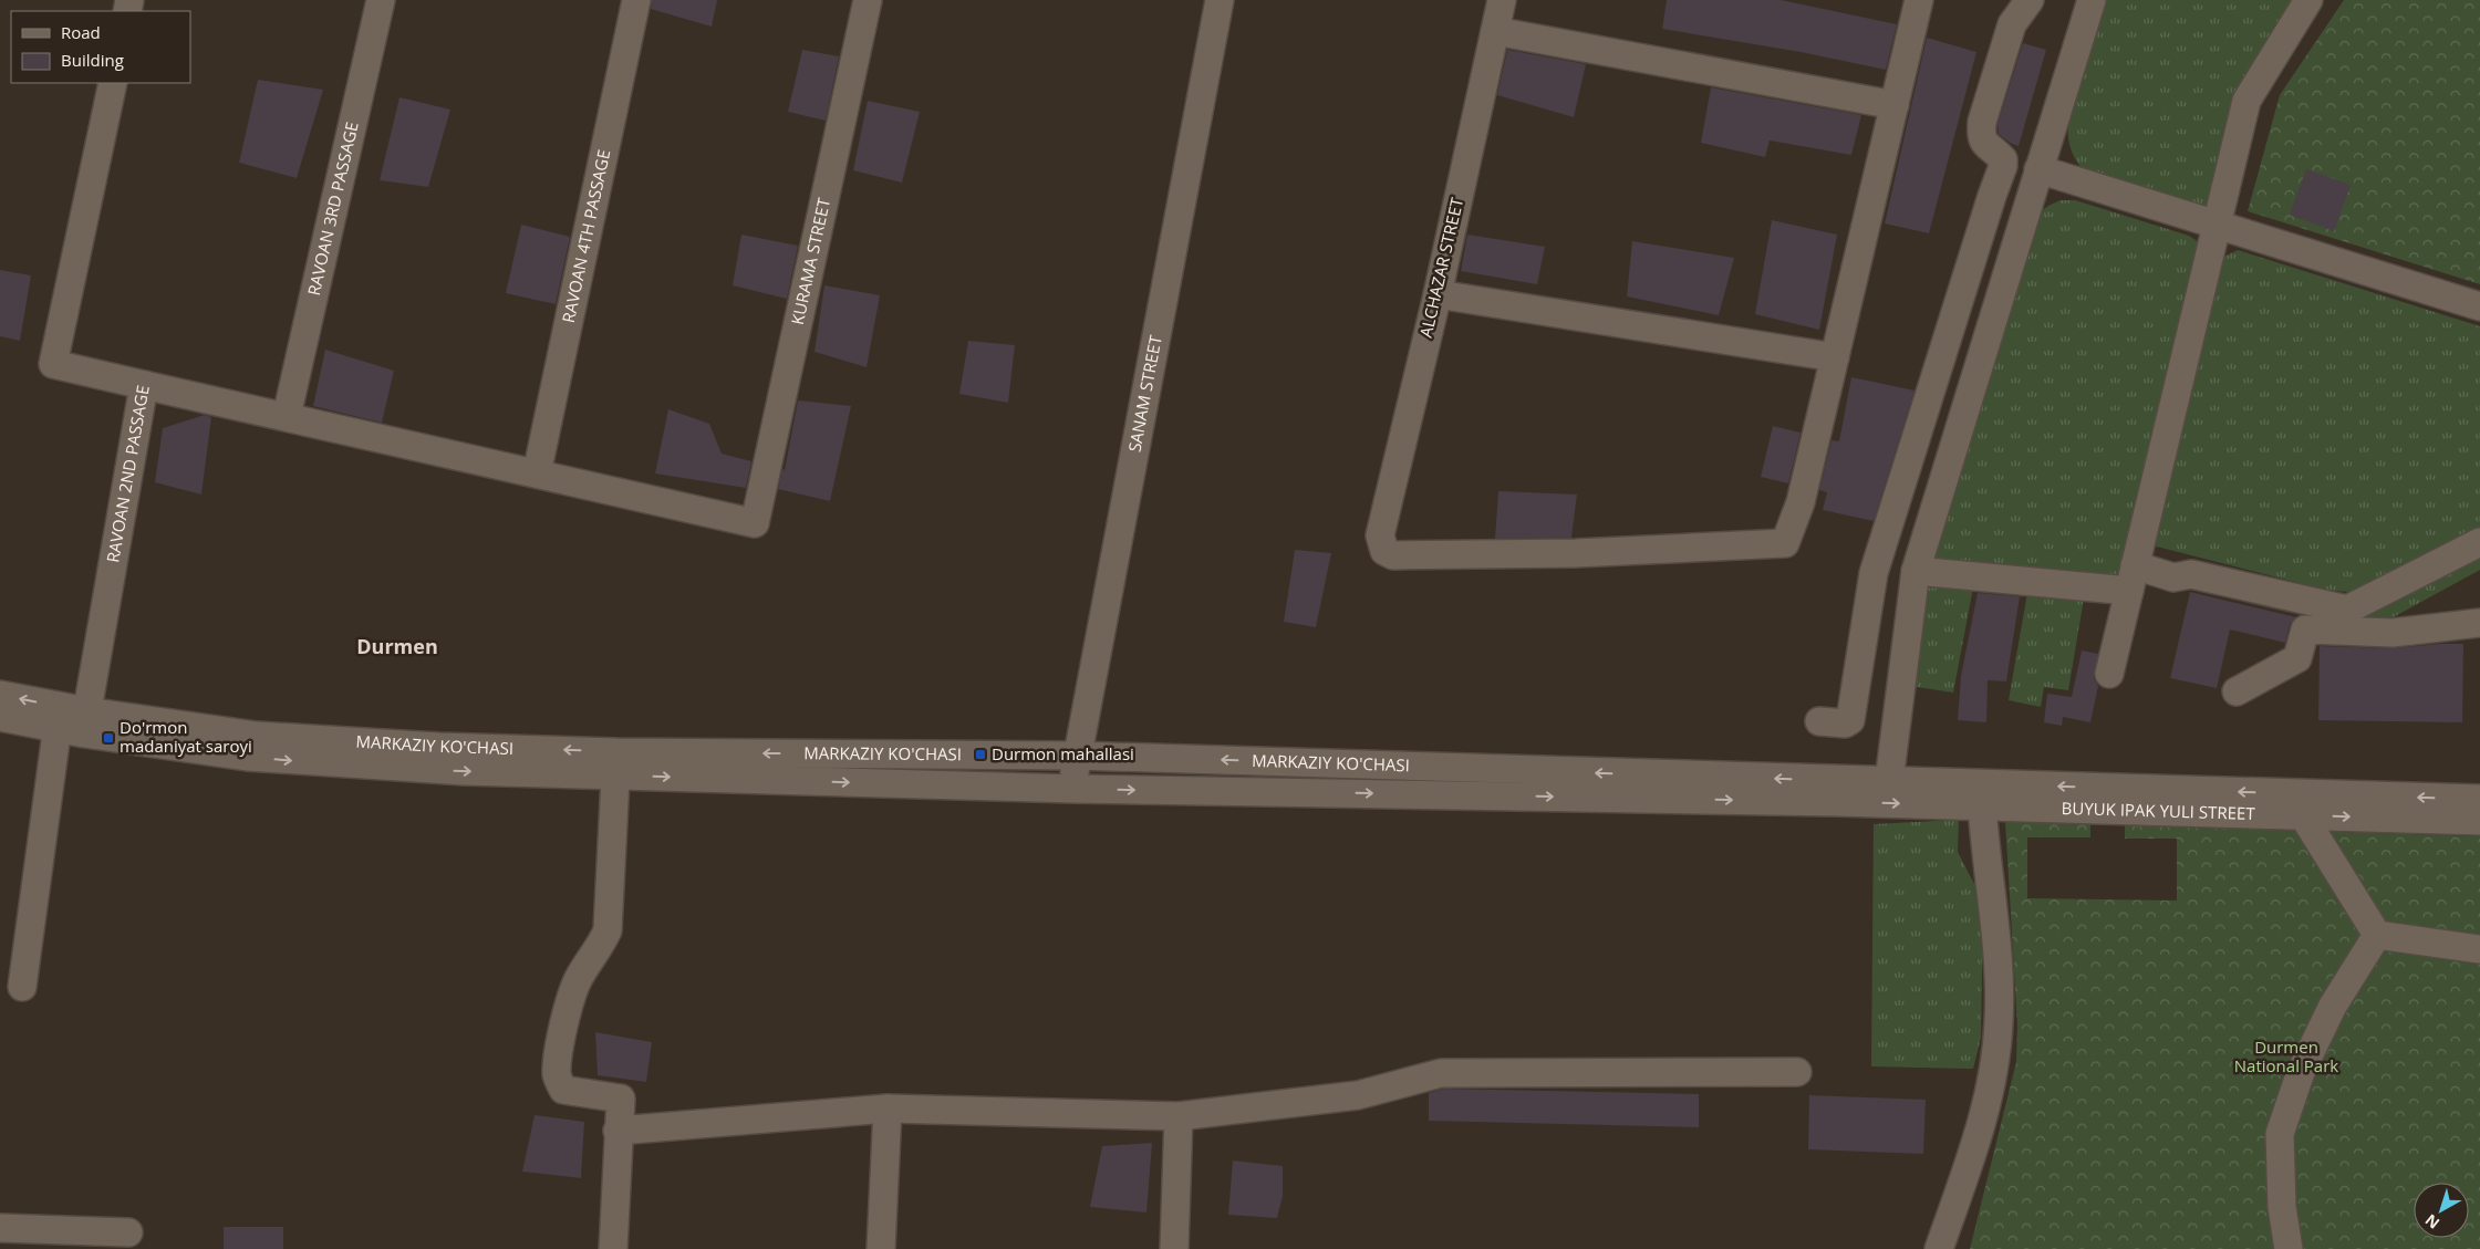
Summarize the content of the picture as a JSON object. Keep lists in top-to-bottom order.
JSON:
{
  "streets": {
    "street": [
      "RAVOAN 3RD PASSAGE",
      "RAVOAN 4TH PASSAGE",
      "KURAMA STREET",
      "ALCHAZAR STREET",
      "SANAM STREET",
      "RAVOAN 2ND PASSAGE",
      "MARKAZIY KO'CHASI",
      "BUYUK IPAK YULI STREET"
    ]
  },
  "crossings": [
    ["RAVOAN 4TH PASSAGE", "KURAMA STREET"],
    ["SANAM STREET", "MARKAZIY KO'CHASI"],
    ["RAVOAN 2ND PASSAGE", "MARKAZIY KO'CHASI"],
    ["MARKAZIY KO'CHASI", "BUYUK IPAK YULI STREET"]
  ],
  "districts": ["Durmen"],
  "parks": ["Durmen National Park"],
  "places": {
    "transit": ["Do'rmon madaniyat saroyi", "Durmon mahallasi"]
  },
  "legend": ["Road", "Building"],
  "north": "bottom left"
}
